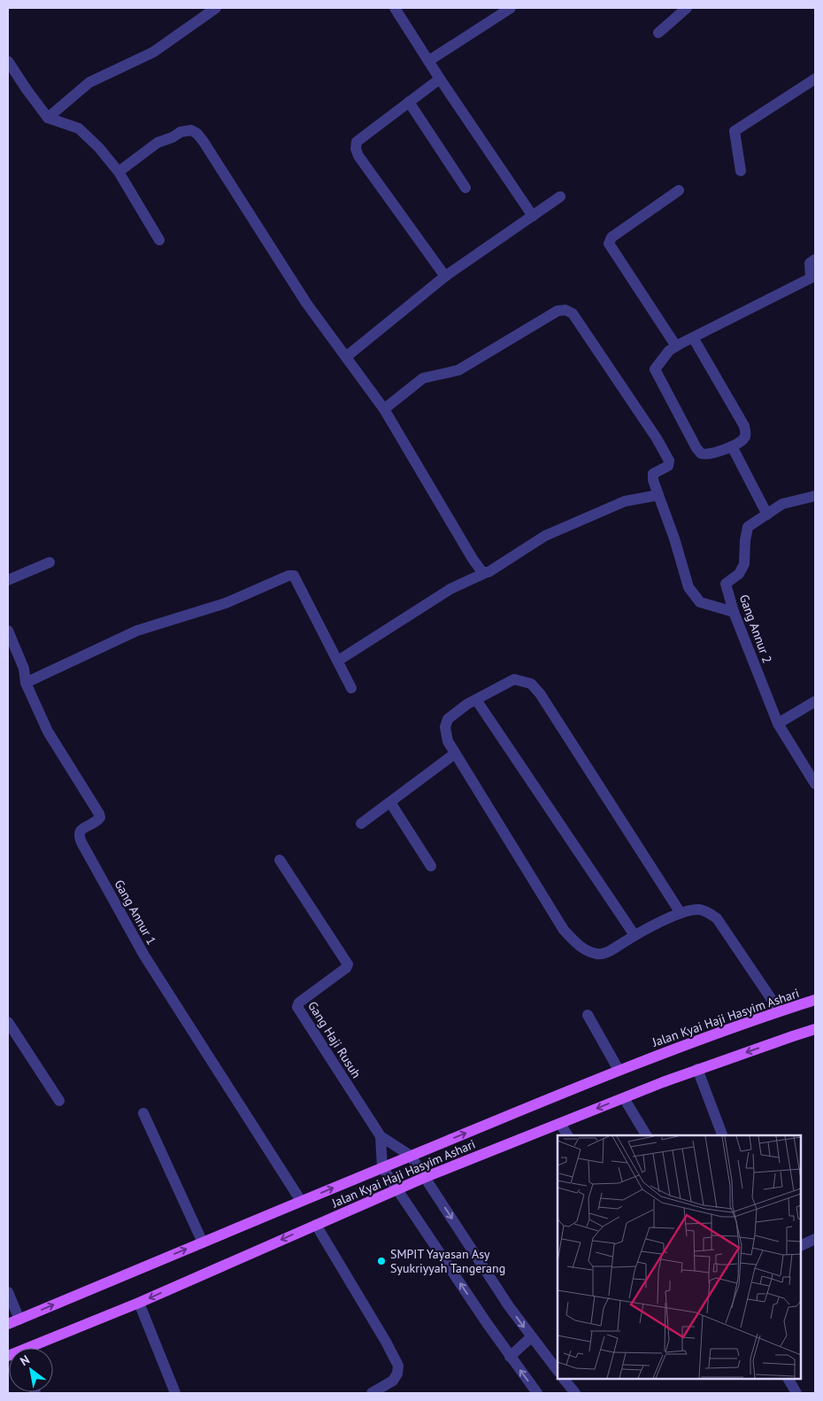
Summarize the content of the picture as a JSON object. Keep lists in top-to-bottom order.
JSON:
{
  "streets": {
    "main road": ["Jalan Kyai Haji Hasyim Ashari"],
    "street": ["Gang Annur 2", "Gang Annur 1", "Gang Haji Rusuh"]
  },
  "crossings": [
    ["Gang Annur 1", "Jalan Kyai Haji Hasyim Ashari"],
    ["Jalan Kyai Haji Hasyim Ashari", "Gang Haji Rusuh"]
  ],
  "places": ["SMPIT Yayasan Asy Syukriyyah Tangerang"],
  "north": "top left"
}
